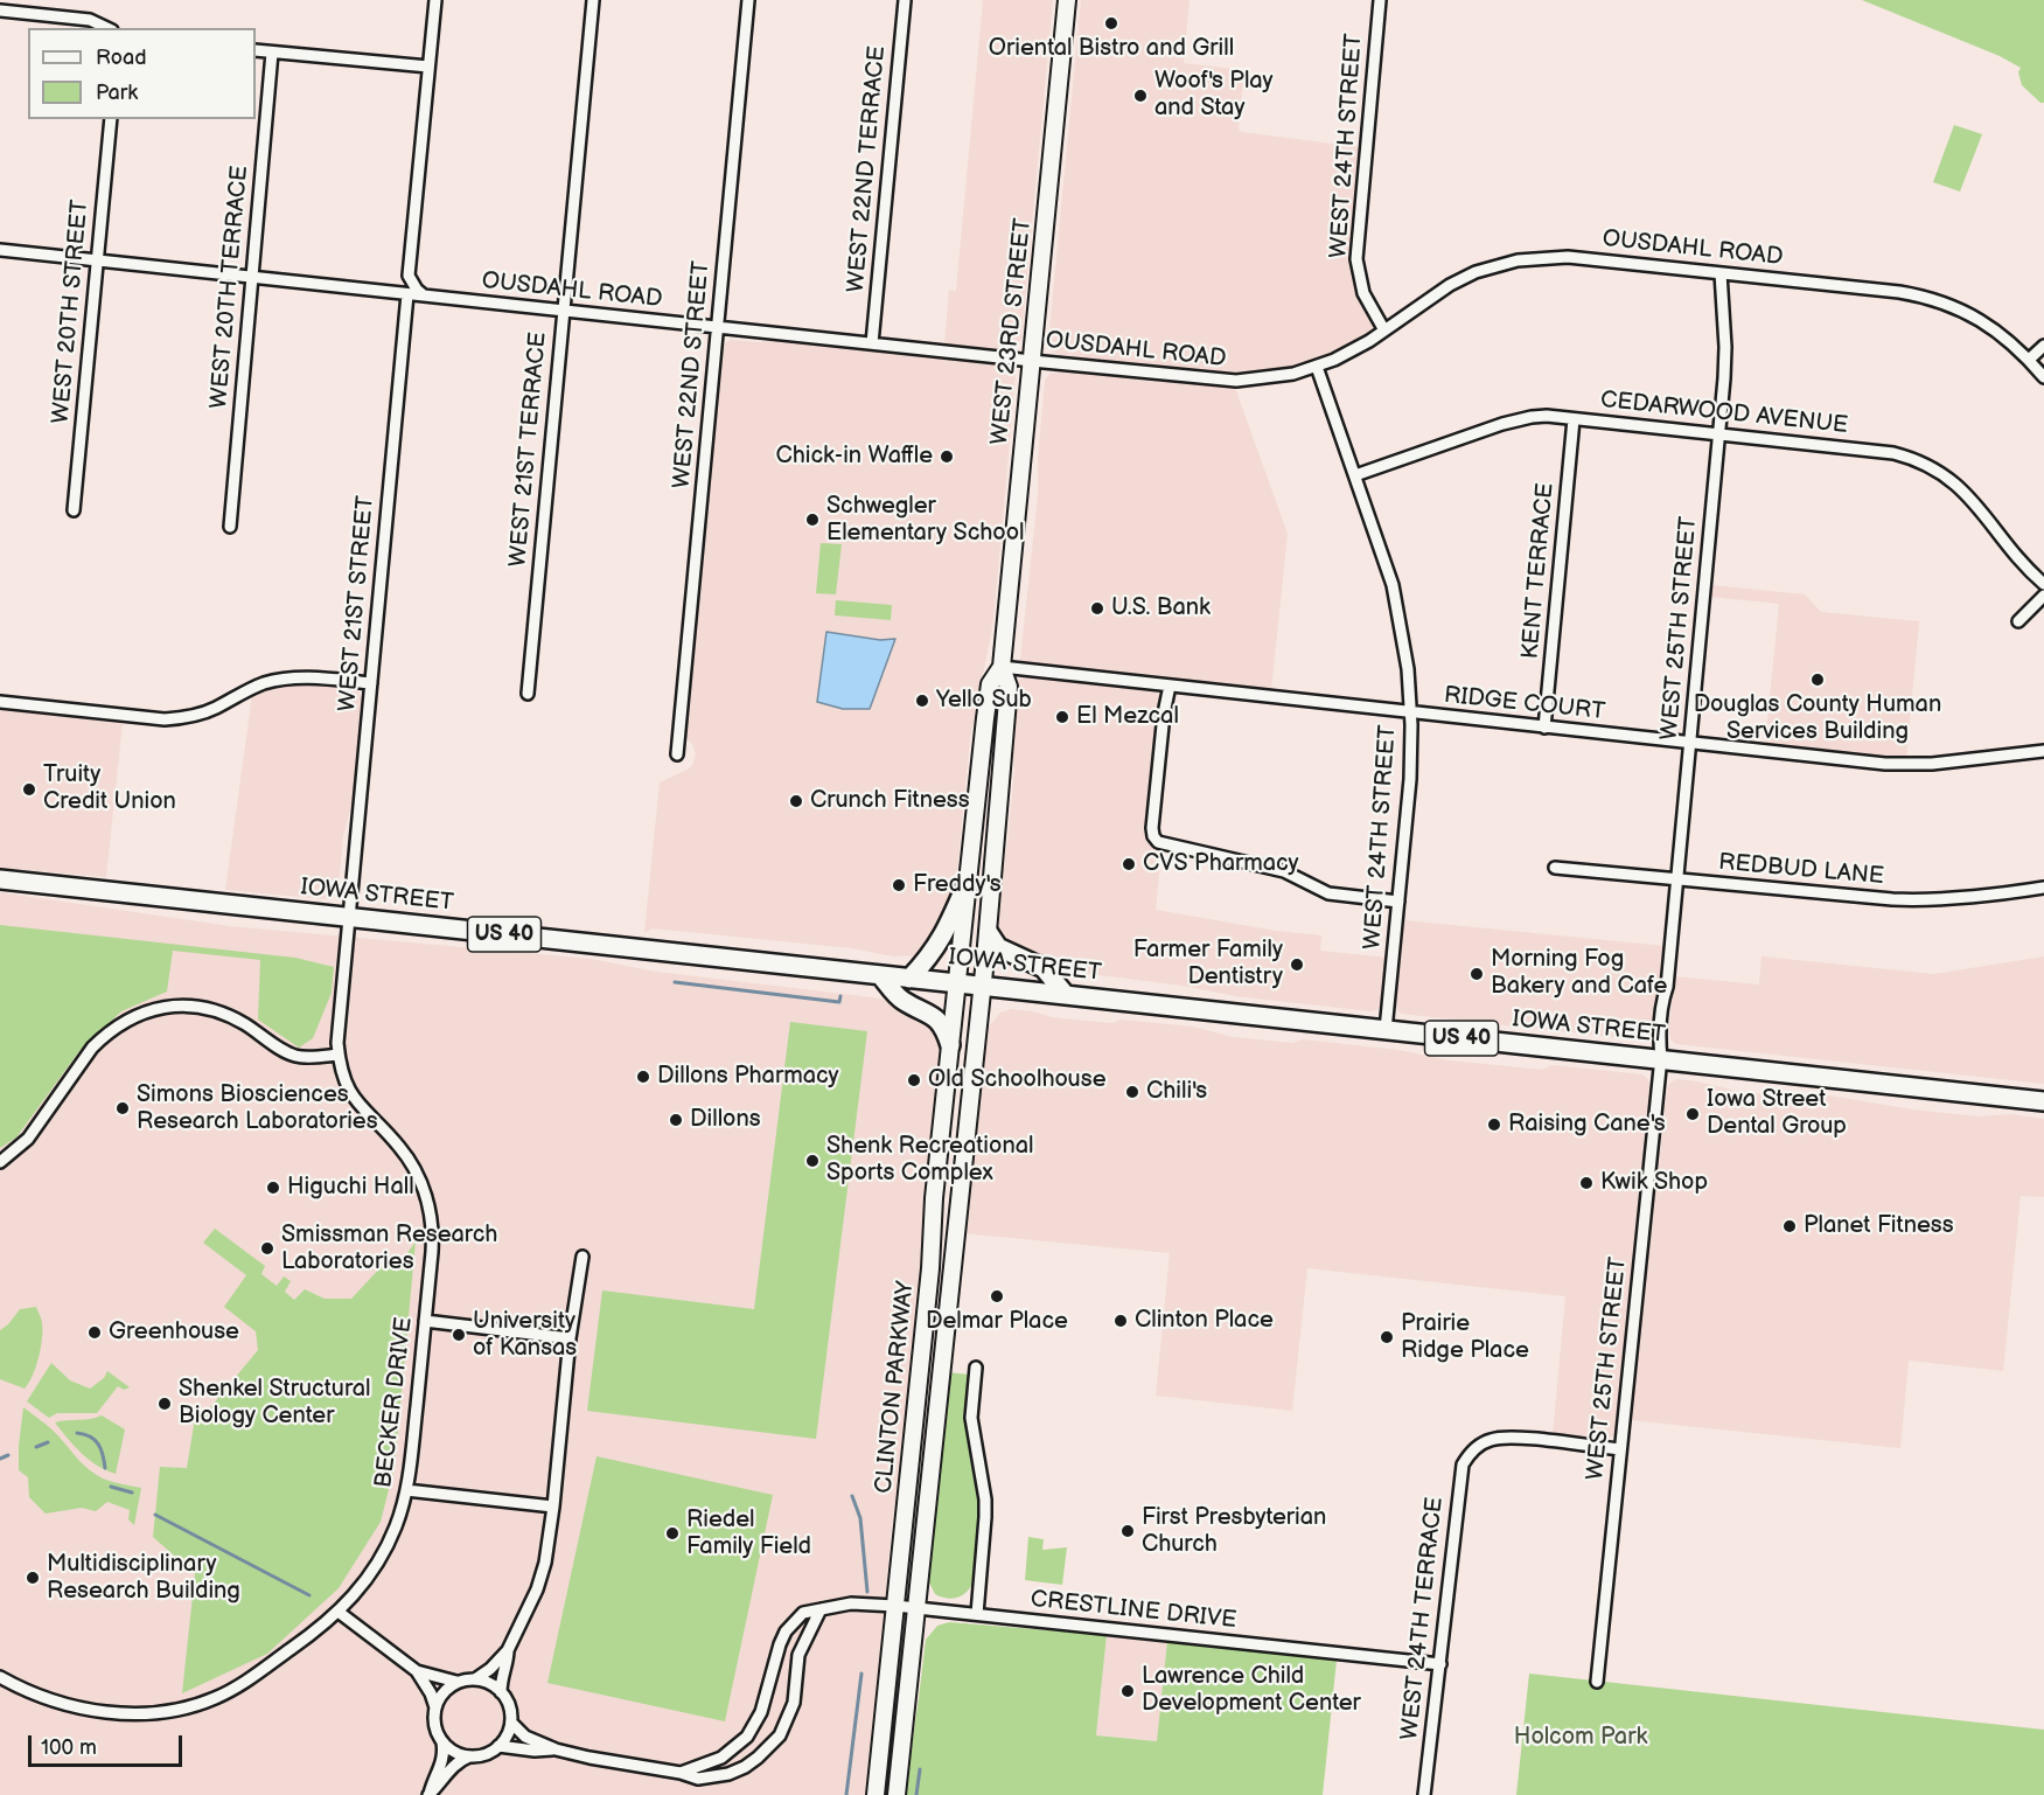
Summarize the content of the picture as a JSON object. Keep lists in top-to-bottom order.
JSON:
{
  "streets": {
    "highway": ["IOWA STREET", "US 40"],
    "main road": ["WEST 23RD STREET", "CLINTON PARKWAY"],
    "street": [
      "WEST 24TH STREET",
      "WEST 22ND TERRACE",
      "OUSDAHL ROAD",
      "WEST 20TH TERRACE",
      "WEST 20TH STREET",
      "WEST 22ND STREET",
      "CEDARWOOD AVENUE",
      "WEST 21ST TERRACE",
      "KENT TERRACE",
      "WEST 21ST STREET",
      "WEST 25TH STREET",
      "RIDGE COURT",
      "REDBUD LANE",
      "BECKER DRIVE",
      "CRESTLINE DRIVE",
      "WEST 24TH TERRACE"
    ]
  },
  "crossings": [
    ["WEST 24TH STREET", "OUSDAHL ROAD"],
    ["WEST 24TH STREET", "CEDARWOOD AVENUE"],
    ["WEST 24TH STREET", "RIDGE COURT"],
    ["WEST 24TH STREET", "IOWA STREET"],
    ["WEST 22ND TERRACE", "OUSDAHL ROAD"],
    ["OUSDAHL ROAD", "WEST 20TH TERRACE"],
    ["OUSDAHL ROAD", "WEST 20TH STREET"],
    ["OUSDAHL ROAD", "WEST 23RD STREET"],
    ["OUSDAHL ROAD", "WEST 22ND STREET"],
    ["OUSDAHL ROAD", "WEST 21ST TERRACE"],
    ["OUSDAHL ROAD", "WEST 21ST STREET"],
    ["OUSDAHL ROAD", "WEST 25TH STREET"],
    ["WEST 23RD STREET", "RIDGE COURT"],
    ["WEST 23RD STREET", "IOWA STREET"],
    ["WEST 23RD STREET", "CLINTON PARKWAY"],
    ["CEDARWOOD AVENUE", "KENT TERRACE"],
    ["CEDARWOOD AVENUE", "WEST 25TH STREET"],
    ["KENT TERRACE", "RIDGE COURT"],
    ["WEST 21ST STREET", "IOWA STREET"],
    ["WEST 21ST STREET", "BECKER DRIVE"],
    ["WEST 25TH STREET", "RIDGE COURT"],
    ["WEST 25TH STREET", "REDBUD LANE"],
    ["WEST 25TH STREET", "IOWA STREET"],
    ["WEST 25TH STREET", "WEST 24TH TERRACE"],
    ["IOWA STREET", "CLINTON PARKWAY"],
    ["IOWA STREET", "BECKER DRIVE"],
    ["CLINTON PARKWAY", "CRESTLINE DRIVE"],
    ["CRESTLINE DRIVE", "WEST 24TH TERRACE"]
  ],
  "parks": ["Holcom Park"],
  "places": [
    "Oriental Bistro and Grill",
    "Woof's Play and Stay",
    "Chick-in Waffle",
    "Schwegler Elementary School",
    "U.S. Bank",
    "Douglas County Human Services Building",
    "Yello Sub",
    "El Mezcal",
    "Truity Credit Union",
    "Crunch Fitness",
    "CVS Pharmacy",
    "Freddy's",
    "Farmer Family Dentistry",
    "Morning Fog Bakery and Cafe",
    "Dillons Pharmacy",
    "Old Schoolhouse",
    "Chili's",
    "Simons Biosciences Research Laboratories",
    "Iowa Street Dental Group",
    "Dillons",
    "Raising Cane's",
    "Shenk Recreational Sports Complex",
    "Kwik Shop",
    "Higuchi Hall",
    "Planet Fitness",
    "Smissman Research Laboratories",
    "Delmar Place",
    "Clinton Place",
    "Greenhouse",
    "University of Kansas",
    "Prairie Ridge Place",
    "Shenkel Structural Biology Center",
    "First Presbyterian Church",
    "Riedel Family Field",
    "Multidisciplinary Research Building",
    "Lawrence Child Development Center"
  ],
  "legend": ["Road", "Park"],
  "scale_bar": "100 m"
}
